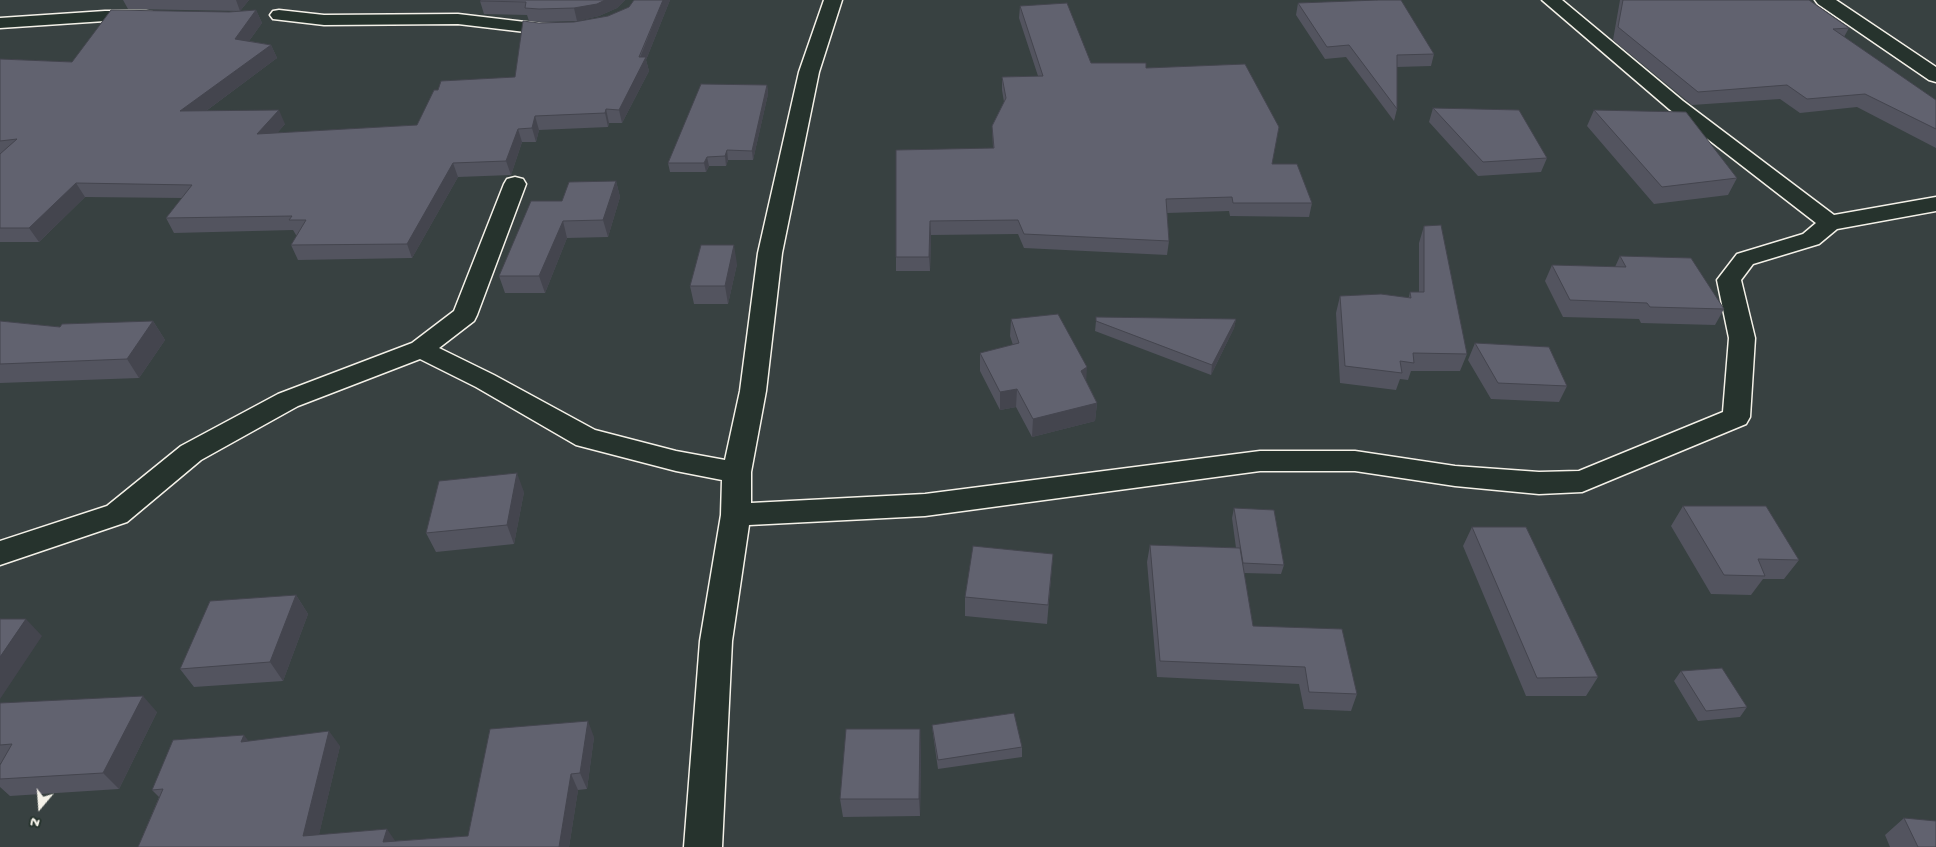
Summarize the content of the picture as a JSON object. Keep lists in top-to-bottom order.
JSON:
{
  "north": "bottom"
}
